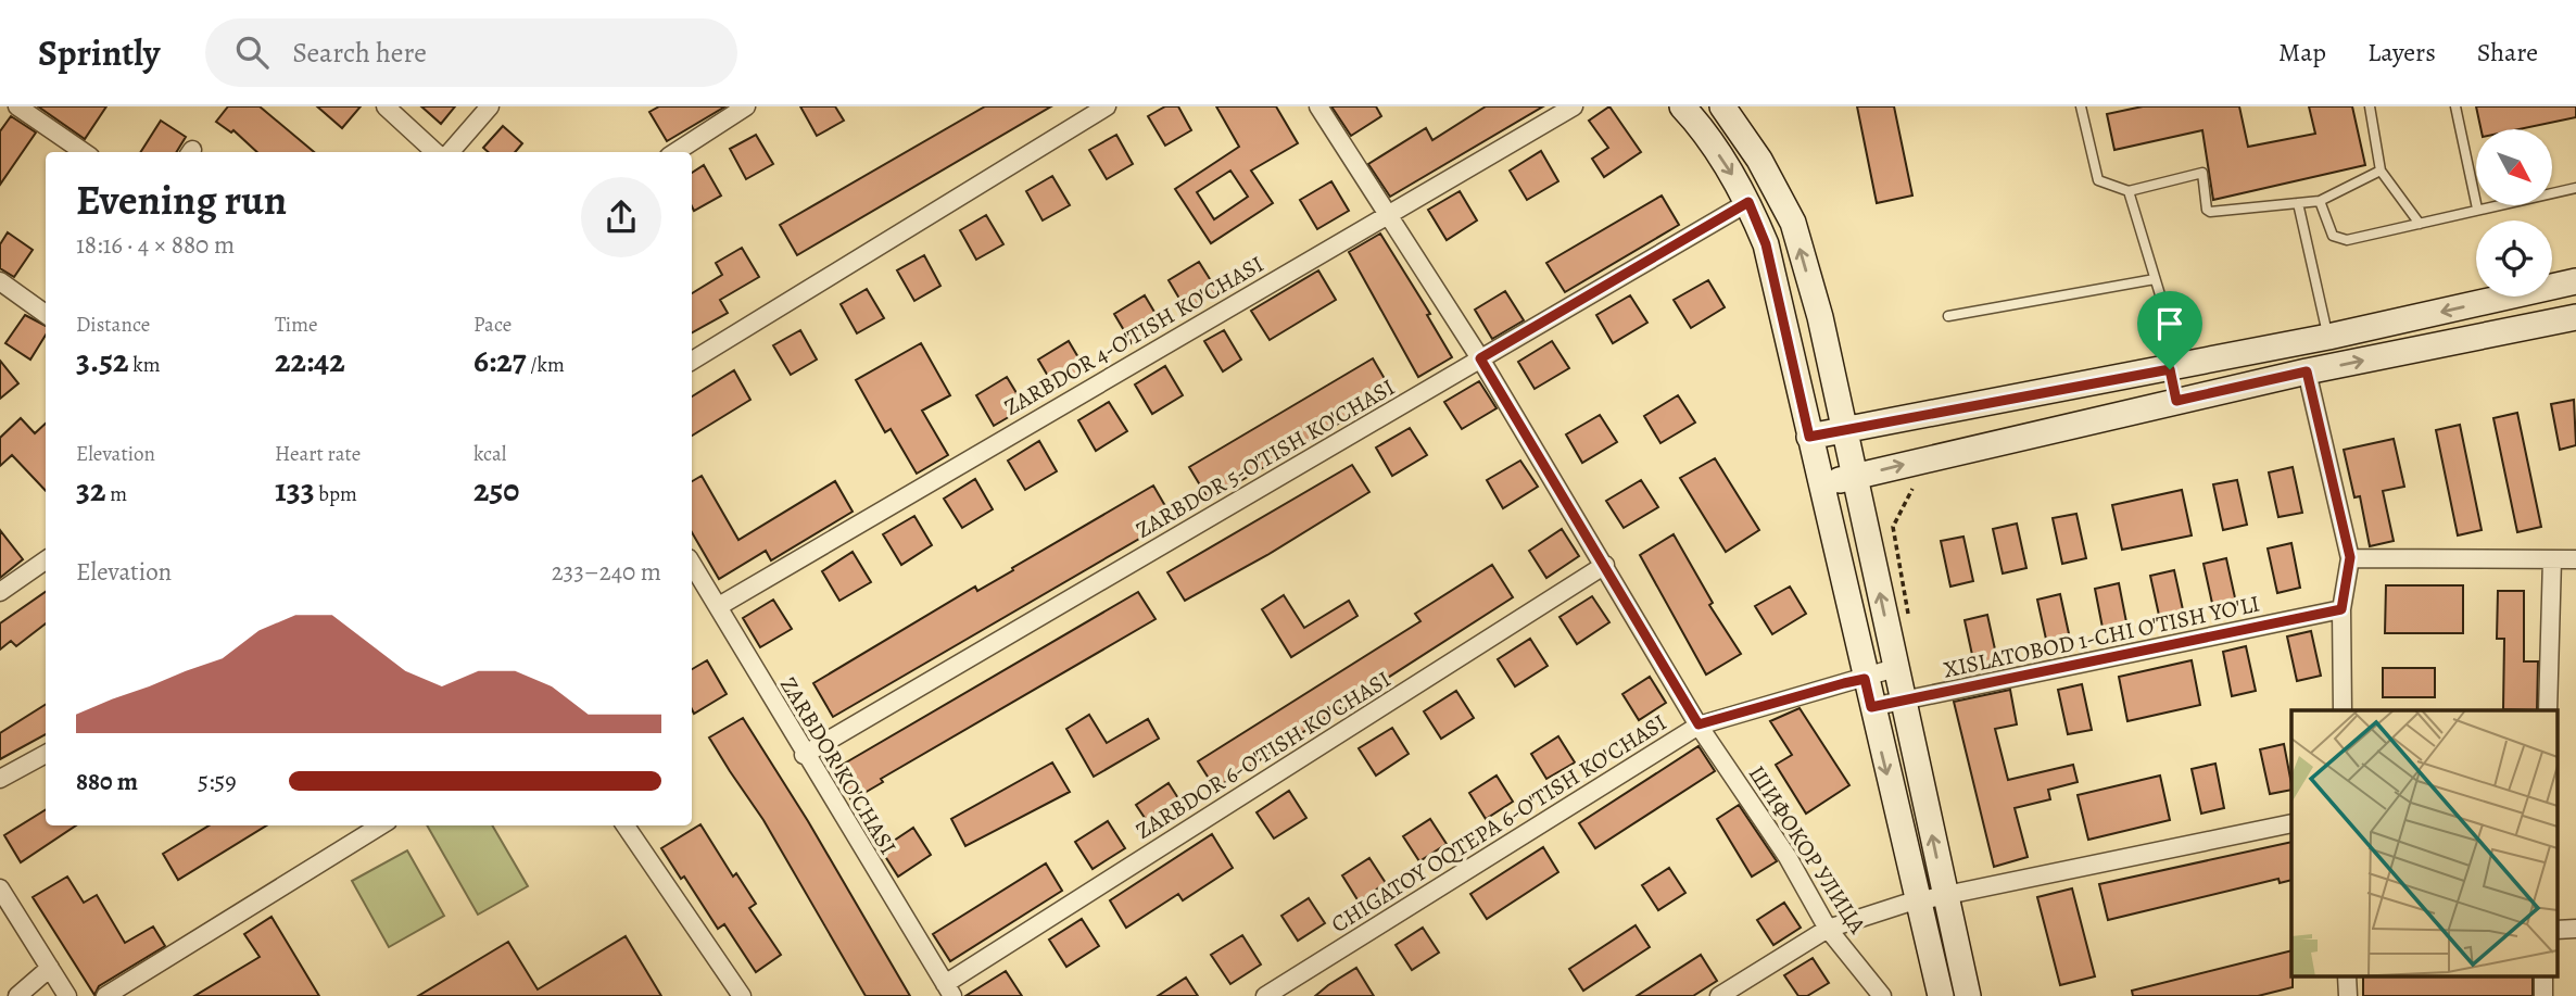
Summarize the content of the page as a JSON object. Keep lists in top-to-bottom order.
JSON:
{
  "streets": {
    "street": [
      "ZARBDOR 4-O'TISH KO'CHASI",
      "ZARBDOR 5-O'TISH KO'CHASI",
      "XISLATOBOD 1-CHI O'TISH YO'LI",
      "ZARBDOR 6-O'TISH KO'CHASI",
      "ZARBDOR KO'CHASI",
      "CHIGATOY OQTEPA 6-O'TISH KO'CHASI",
      "ШИФОКОР УЛИЦА"
    ]
  },
  "crossings": [
    ["ZARBDOR 4-O'TISH KO'CHASI", "ZARBDOR KO'CHASI"],
    ["ZARBDOR 4-O'TISH KO'CHASI", "ШИФОКОР УЛИЦА"],
    ["ZARBDOR 5-O'TISH KO'CHASI", "ZARBDOR KO'CHASI"],
    ["ZARBDOR 5-O'TISH KO'CHASI", "ШИФОКОР УЛИЦА"],
    ["ZARBDOR 6-O'TISH KO'CHASI", "ZARBDOR KO'CHASI"],
    ["ZARBDOR 6-O'TISH KO'CHASI", "ШИФОКОР УЛИЦА"],
    ["CHIGATOY OQTEPA 6-O'TISH KO'CHASI", "ШИФОКОР УЛИЦА"]
  ],
  "north": "bottom right",
  "page": {
    "header": "Sprintly",
    "search": "Search here",
    "nav": ["Map", "Layers", "Share"],
    "heading": ["Evening run", "18:16 · 4 × 880 m"],
    "stats": [
      ["Distance", "3.52 km"],
      ["Time", "22:42"],
      ["Pace", "6:27 /km"],
      ["Elevation", "32 m"],
      ["Heart rate", "133 bpm"],
      ["kcal", "250"]
    ],
    "chart": ["Elevation", "233–240 m"],
    "list": [
      {
        "name": "880 m",
        "note": "5:59"
      }
    ]
  }
}
